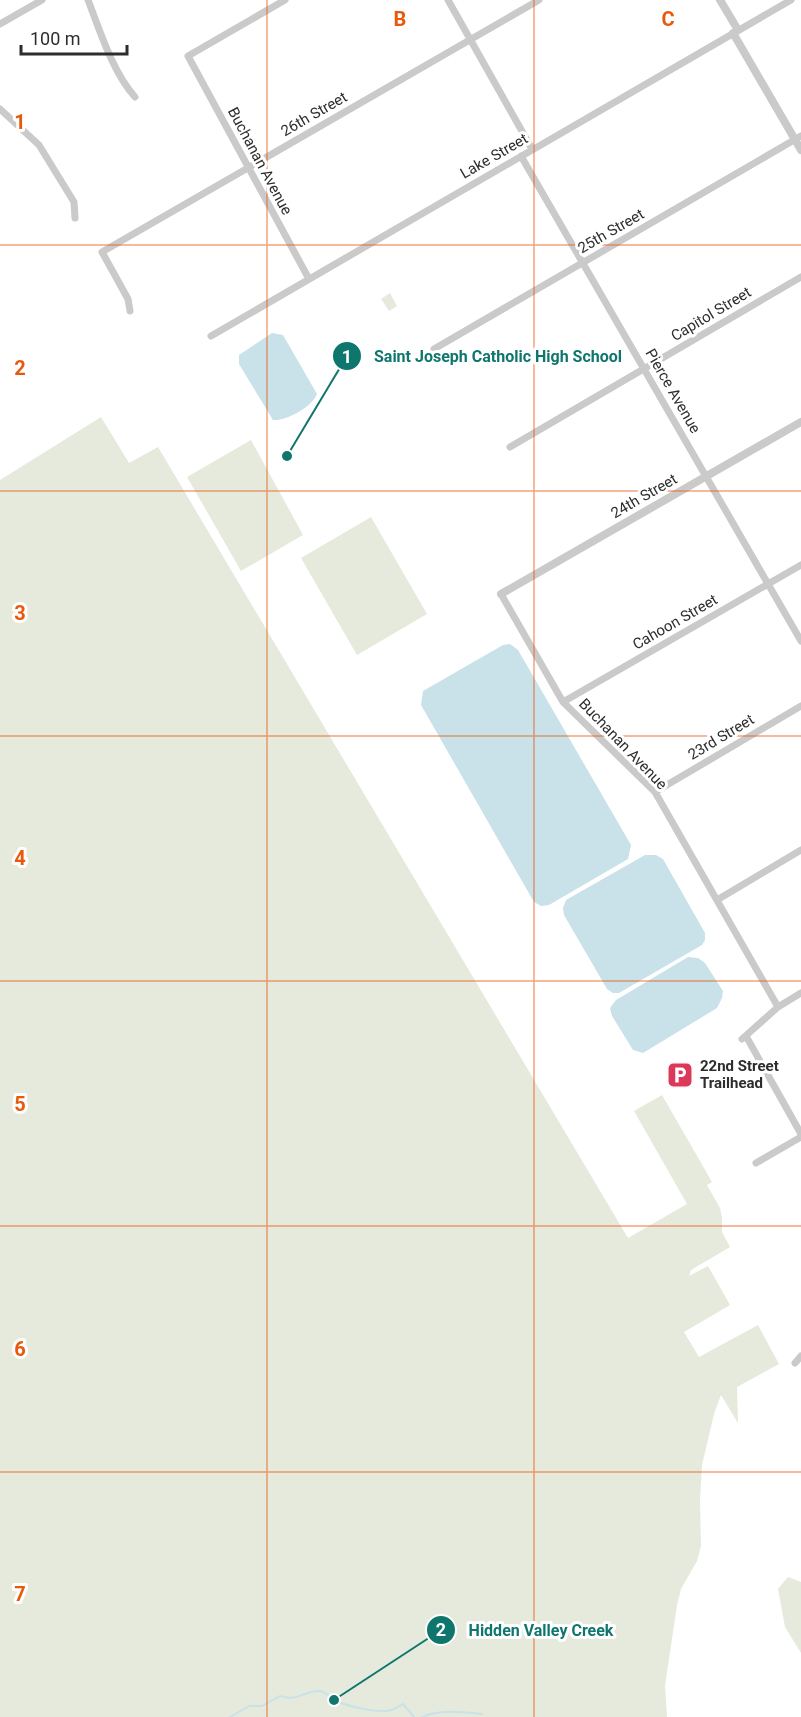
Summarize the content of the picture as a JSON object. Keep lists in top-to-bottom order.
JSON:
{
  "streets": {
    "street": [
      "26th Street",
      "Lake Street",
      "Buchanan Avenue",
      "25th Street",
      "Capitol Street",
      "Pierce Avenue",
      "24th Street",
      "Cahoon Street",
      "23rd Street"
    ]
  },
  "crossings": [
    ["26th Street", "Buchanan Avenue"],
    ["Lake Street", "Buchanan Avenue"],
    ["Lake Street", "Pierce Avenue"],
    ["Buchanan Avenue", "24th Street"],
    ["Buchanan Avenue", "Cahoon Street"],
    ["Buchanan Avenue", "23rd Street"],
    ["25th Street", "Pierce Avenue"],
    ["Capitol Street", "Pierce Avenue"],
    ["Pierce Avenue", "24th Street"],
    ["Pierce Avenue", "Cahoon Street"]
  ],
  "places": {
    "other": ["Saint Joseph Catholic High School", "Hidden Valley Creek"],
    "parking": ["22nd Street Trailhead"]
  },
  "scale_bar": "100 m",
  "grid": {
    "columns": ["B", "C"],
    "rows": [
      "1",
      "2",
      "3",
      "4",
      "5",
      "6",
      "7"
    ]
  }
}
